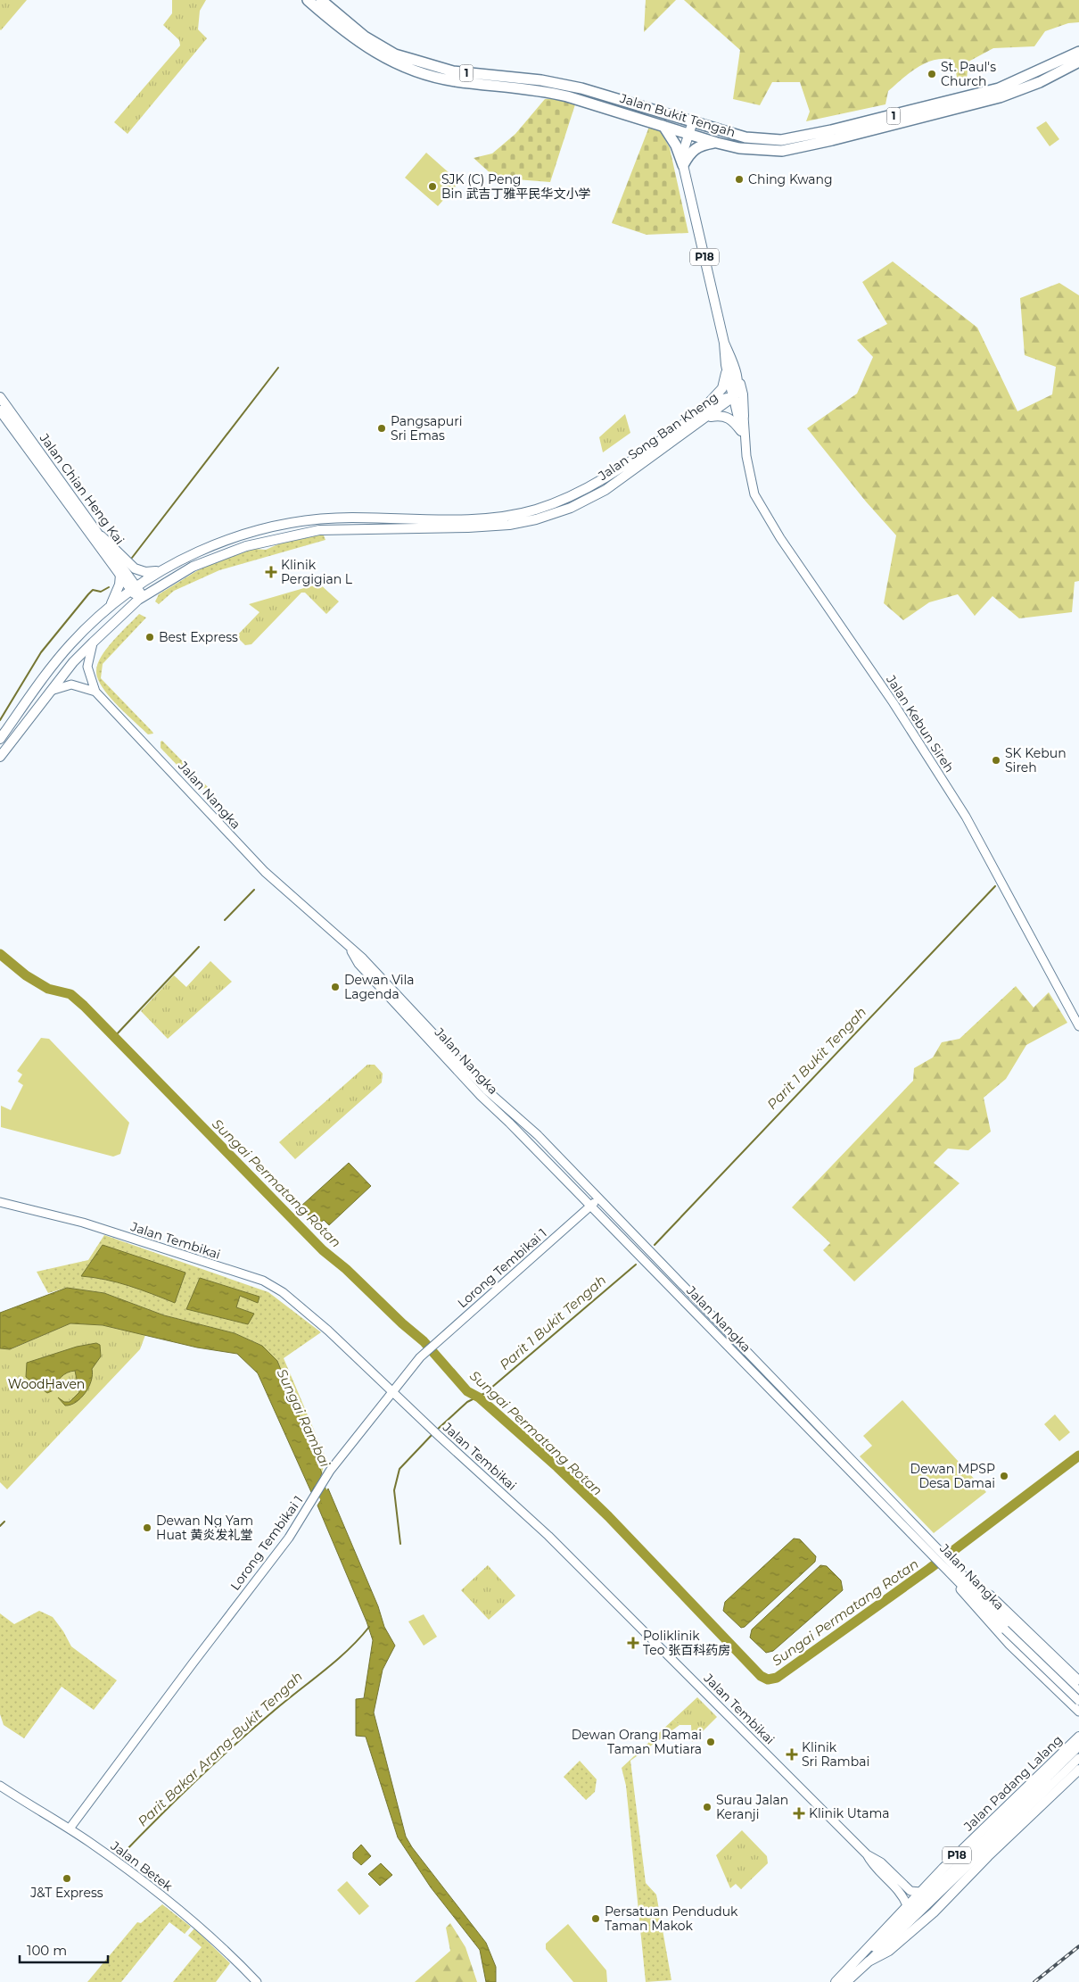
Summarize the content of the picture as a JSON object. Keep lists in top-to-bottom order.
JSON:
{
  "streets": {
    "highway": ["1", "Jalan Bukit Tengah"],
    "main road": [
      "P18",
      "Jalan Song Ban Kheng",
      "Jalan Chian Heng Kai",
      "Jalan Kebun Sireh",
      "Jalan Padang Lalang"
    ],
    "street": [
      "Jalan Nangka",
      "Jalan Tembikai",
      "Lorong Tembikai 1",
      "Jalan Betek"
    ]
  },
  "crossings": [
    ["Jalan Bukit Tengah", "Jalan Kebun Sireh"],
    ["Jalan Song Ban Kheng", "Jalan Chian Heng Kai"],
    ["Jalan Song Ban Kheng", "Jalan Kebun Sireh"],
    ["Jalan Song Ban Kheng", "Jalan Nangka"],
    ["Jalan Nangka", "Lorong Tembikai 1"],
    ["Jalan Tembikai", "Lorong Tembikai 1"],
    ["Jalan Tembikai", "Jalan Padang Lalang"],
    ["Lorong Tembikai 1", "Jalan Betek"]
  ],
  "water": [
    "Parit 1 Bukit Tengah",
    "Sungai Permatang Rotan",
    "Sungai Rambai",
    "Parit Bakar Arang-Bukit Tengah"
  ],
  "parks": ["WoodHaven"],
  "places": {
    "other": [
      "St. Paul's Church",
      "Ching Kwang",
      "SJK (C) Peng Bin 武吉丁雅平民华文小学",
      "Pangsapuri Sri Emas",
      "Best Express",
      "SK Kebun Sireh",
      "Dewan Vila Lagenda",
      "Dewan MPSP Desa Damai",
      "Dewan Ng Yam Huat 黄炎发礼堂",
      "Dewan Orang Ramai Taman Mutiara",
      "Surau Jalan Keranji",
      "J&T Express",
      "Persatuan Penduduk Taman Makok"
    ],
    "health": [
      "Klinik Pergigian L",
      "Poliklinik Teo 张百科药房",
      "Klinik Sri Rambai",
      "Klinik Utama"
    ]
  },
  "scale_bar": "100 m"
}
